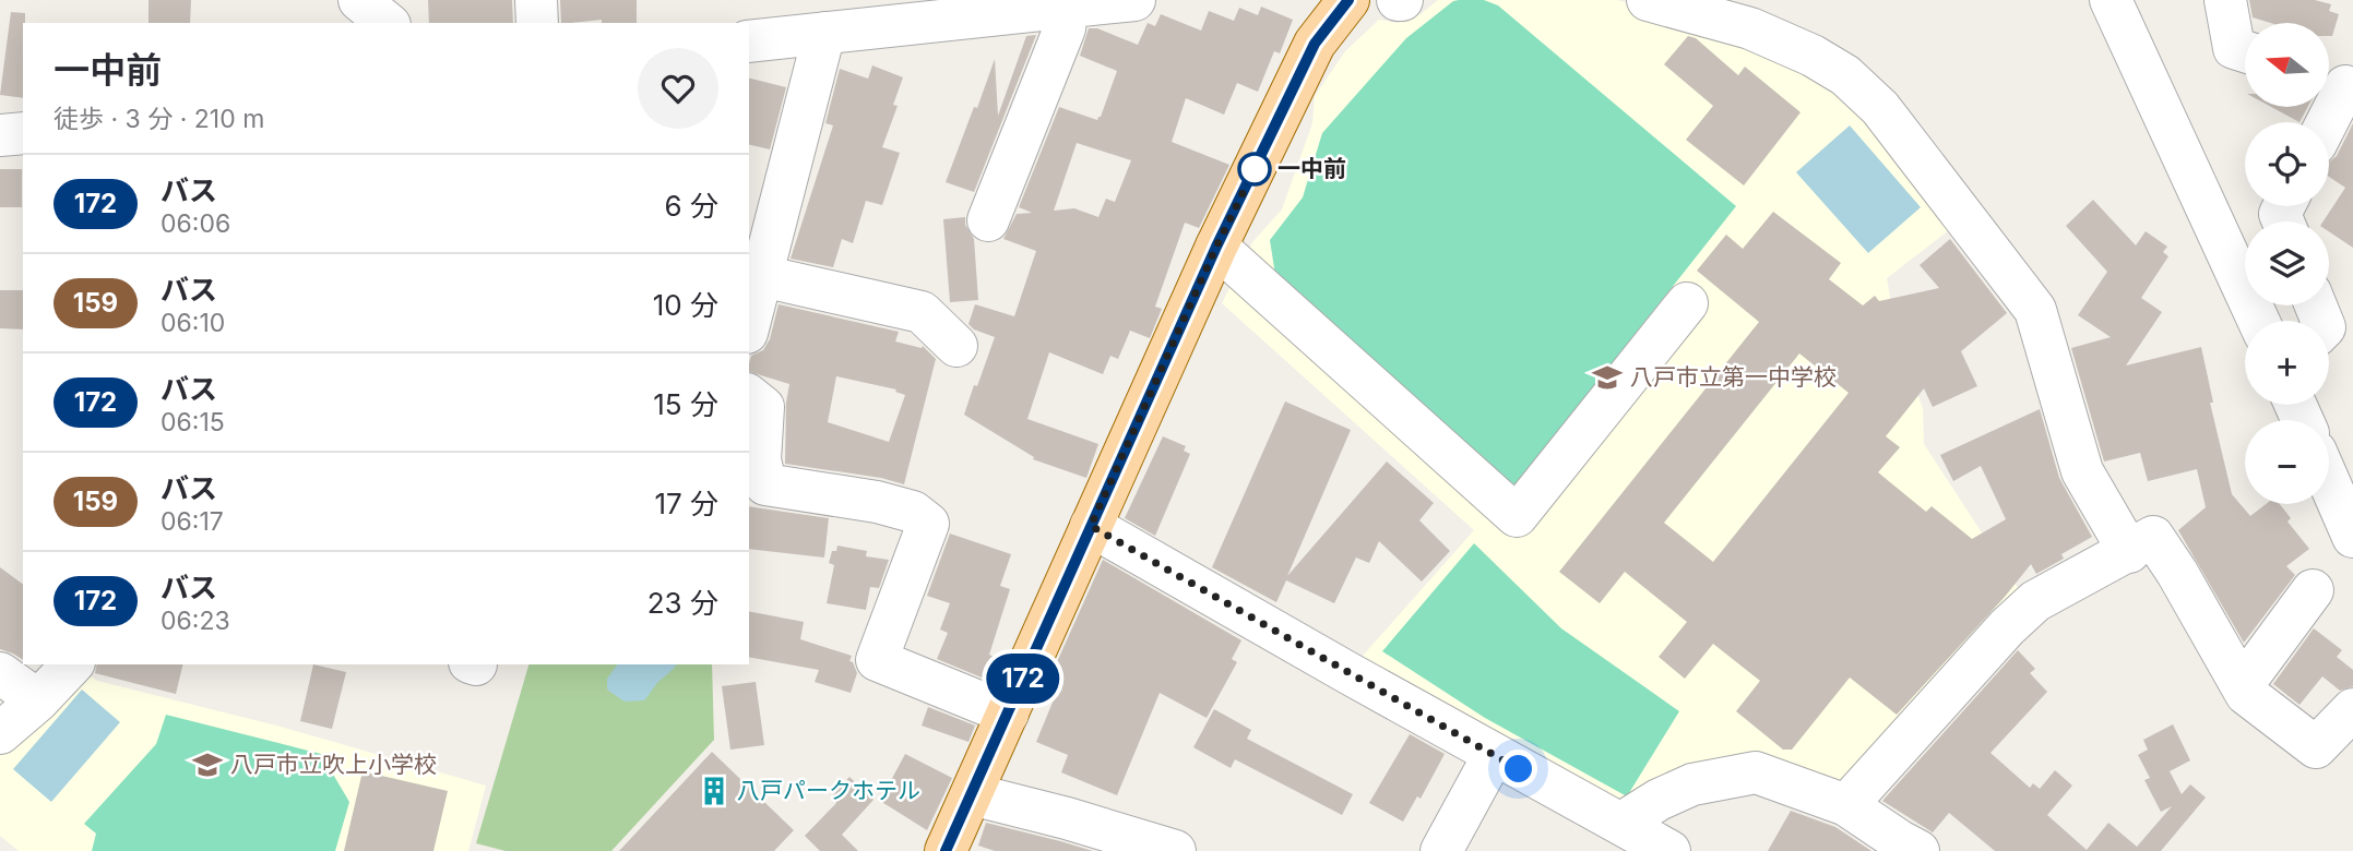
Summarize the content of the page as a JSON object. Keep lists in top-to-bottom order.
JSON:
{
  "places": {
    "other": ["一中前"],
    "school or university": ["八戸市立第一中学校", "八戸市立吹上小学校"],
    "building": ["八戸パークホテル"]
  },
  "lines": ["bus line 172"],
  "north": "left",
  "page": {
    "on_map": "172",
    "map_buttons": ["+", "−"],
    "heading": ["一中前", "徒歩 · 3 分 · 210 m"],
    "list": [
      {
        "mark": "172",
        "name": "バス",
        "note": "06:06",
        "value": "6 分"
      },
      {
        "mark": "159",
        "name": "バス",
        "note": "06:10",
        "value": "10 分"
      },
      {
        "mark": "172",
        "name": "バス",
        "note": "06:15",
        "value": "15 分"
      },
      {
        "mark": "159",
        "name": "バス",
        "note": "06:17",
        "value": "17 分"
      },
      {
        "mark": "172",
        "name": "バス",
        "note": "06:23",
        "value": "23 分"
      }
    ]
  }
}
